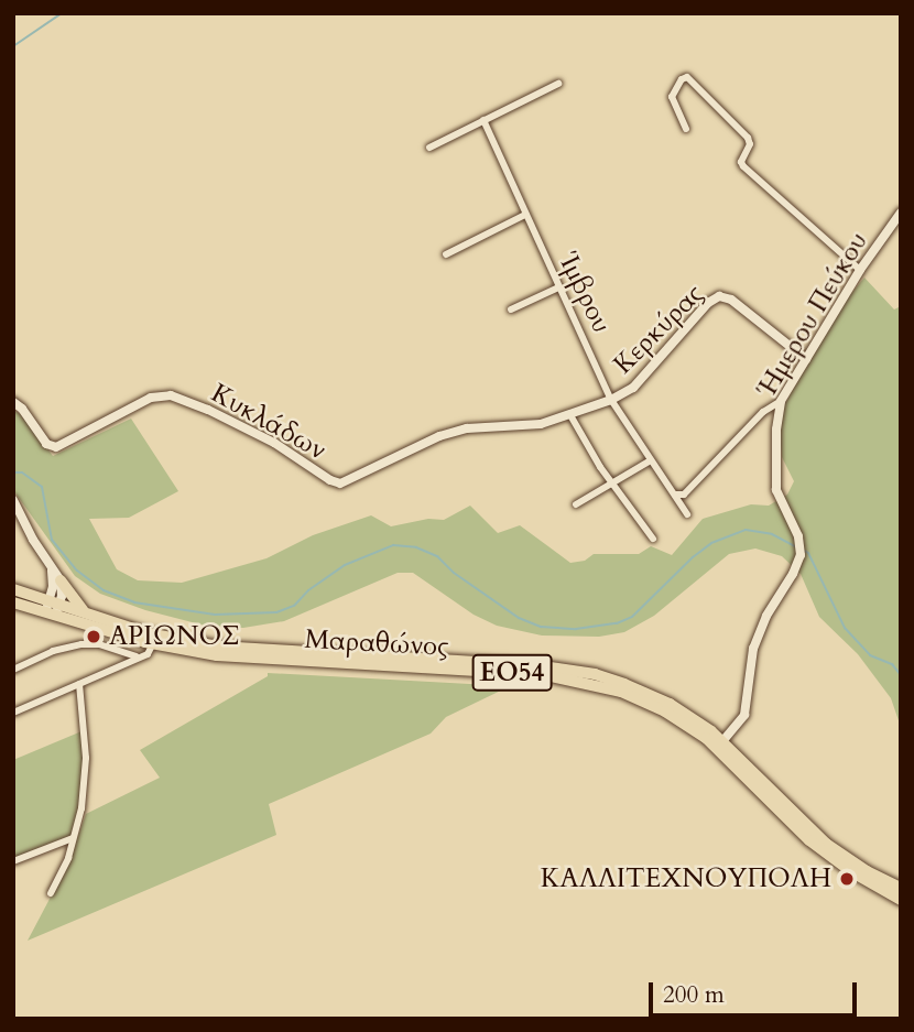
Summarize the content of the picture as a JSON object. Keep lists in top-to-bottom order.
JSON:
{
  "streets": {
    "main road": ["Μαραθώνος", "ΕΟ54"],
    "street": [
      "Ίμβρου",
      "Ήμερου Πεύκου",
      "Κερκύρας",
      "Κυκλάδων"
    ]
  },
  "crossings": [
    ["Ίμβρου", "Κερκύρας"],
    ["Ήμερου Πεύκου", "Κερκύρας"],
    ["Ήμερου Πεύκου", "Μαραθώνος"],
    ["Κερκύρας", "Κυκλάδων"]
  ],
  "places": ["ΑΡΙΩΝΟΣ", "ΚΑΛΛΙΤΕΧΝΟΥΠΟΛΗ"],
  "scale_bar": "200 m"
}
